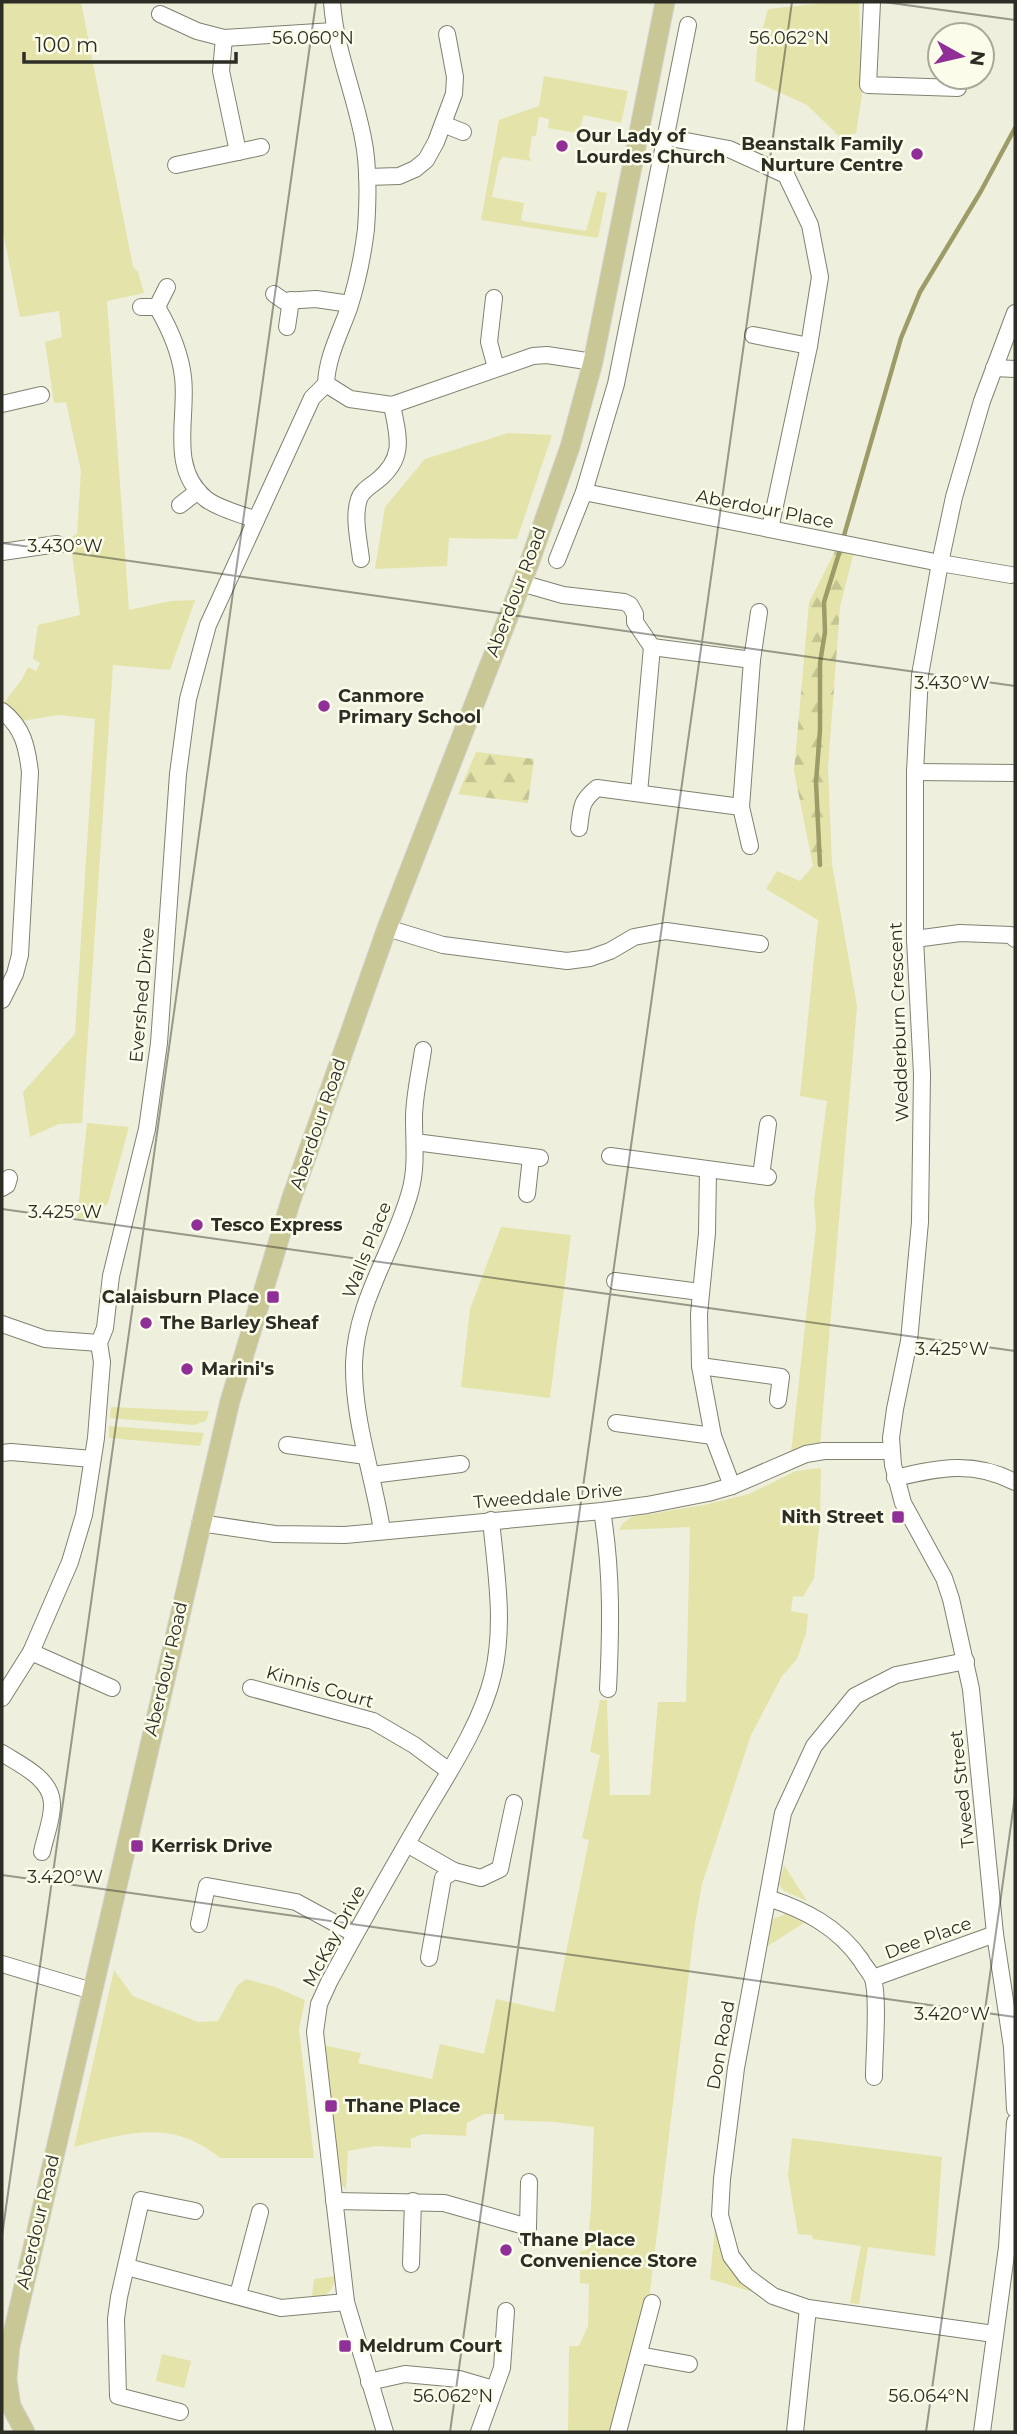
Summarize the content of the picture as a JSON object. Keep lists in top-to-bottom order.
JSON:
{
  "streets": {
    "main road": ["Aberdour Road"],
    "street": [
      "Aberdour Place",
      "Evershed Drive",
      "Wedderburn Crescent",
      "Walls Place",
      "Tweeddale Drive",
      "Kinnis Court",
      "Tweed Street",
      "McKay Drive",
      "Dee Place",
      "Don Road"
    ]
  },
  "crossings": [
    ["Aberdour Place", "Aberdour Road"],
    ["Aberdour Place", "Wedderburn Crescent"],
    ["Aberdour Road", "Tweeddale Drive"],
    ["Wedderburn Crescent", "Tweeddale Drive"],
    ["Wedderburn Crescent", "Tweed Street"],
    ["Walls Place", "Tweeddale Drive"],
    ["Tweeddale Drive", "McKay Drive"],
    ["Kinnis Court", "McKay Drive"],
    ["Tweed Street", "Dee Place"],
    ["Tweed Street", "Don Road"]
  ],
  "places": {
    "other": [
      "Our Lady of Lourdes Church",
      "Beanstalk Family Nurture Centre",
      "Canmore Primary School",
      "Tesco Express",
      "The Barley Sheaf",
      "Marini's",
      "Thane Place Convenience Store"
    ],
    "transit": [
      "Calaisburn Place",
      "Nith Street",
      "Kerrisk Drive",
      "Thane Place",
      "Meldrum Court"
    ]
  },
  "scale_bar": "100 m",
  "north": "right",
  "coordinates": [
    "56.060°N",
    "56.062°N",
    "3.430°W",
    "3.425°W",
    "3.420°W",
    "56.064°N"
  ]
}
